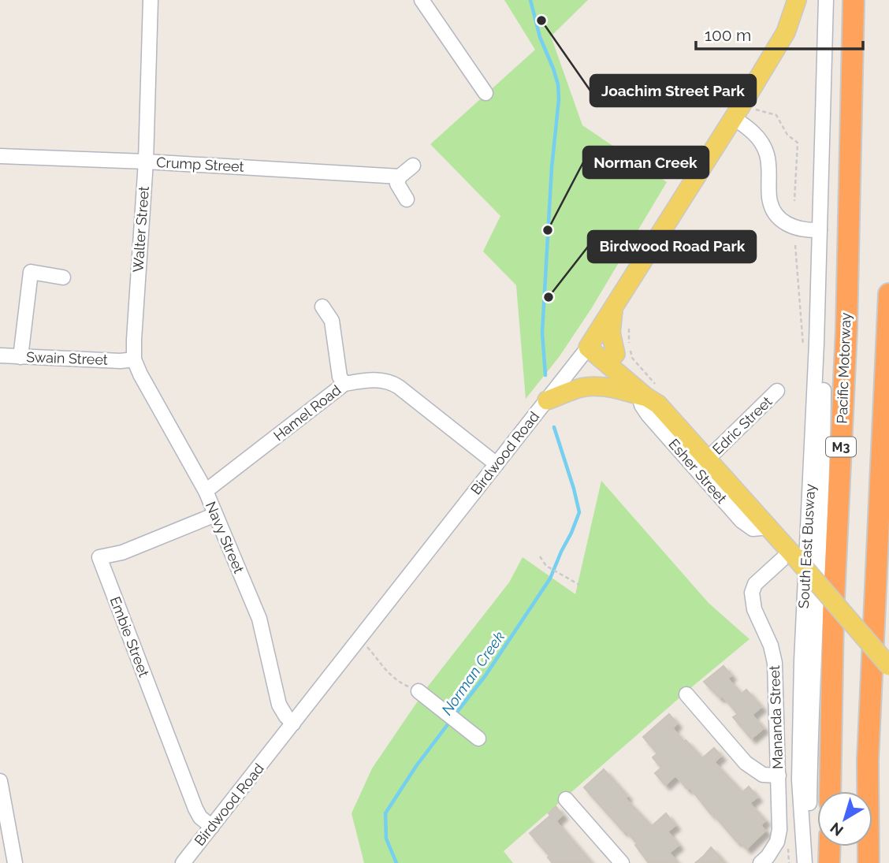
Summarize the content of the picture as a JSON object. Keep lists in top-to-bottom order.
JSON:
{
  "streets": {
    "highway": ["Pacific Motorway", "M3"],
    "main road": ["Esher Street"],
    "street": [
      "Crump Street",
      "Walter Street",
      "Swain Street",
      "Hamel Road",
      "Edric Street",
      "Birdwood Road",
      "Navy Street",
      "South East Busway",
      "Embie Street",
      "Mananda Street"
    ]
  },
  "crossings": [
    ["Crump Street", "Walter Street"],
    ["Walter Street", "Swain Street"],
    ["Walter Street", "Navy Street"],
    ["Swain Street", "Navy Street"],
    ["Hamel Road", "Birdwood Road"],
    ["Hamel Road", "Navy Street"],
    ["Edric Street", "Esher Street"],
    ["Birdwood Road", "Navy Street"],
    ["Birdwood Road", "Embie Street"],
    ["Esher Street", "Mananda Street"],
    ["Navy Street", "Embie Street"]
  ],
  "water": ["Norman Creek"],
  "places": ["Joachim Street Park", "Norman Creek", "Birdwood Road Park"],
  "scale_bar": "100 m",
  "north": "bottom left"
}
